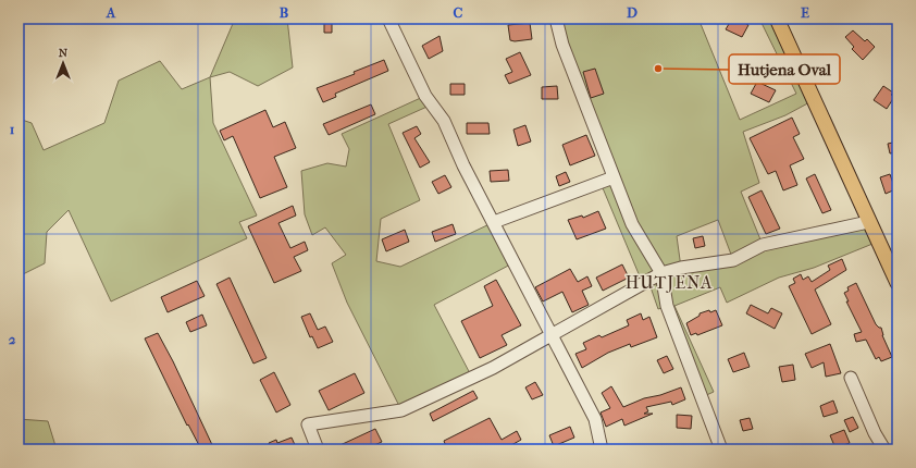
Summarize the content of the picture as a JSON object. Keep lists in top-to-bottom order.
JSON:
{
  "districts": ["HUTJENA"],
  "places": ["Hutjena Oval"],
  "north": "top",
  "grid": {
    "columns": [
      "A",
      "B",
      "C",
      "D",
      "E"
    ],
    "rows": ["1", "2"]
  }
}
